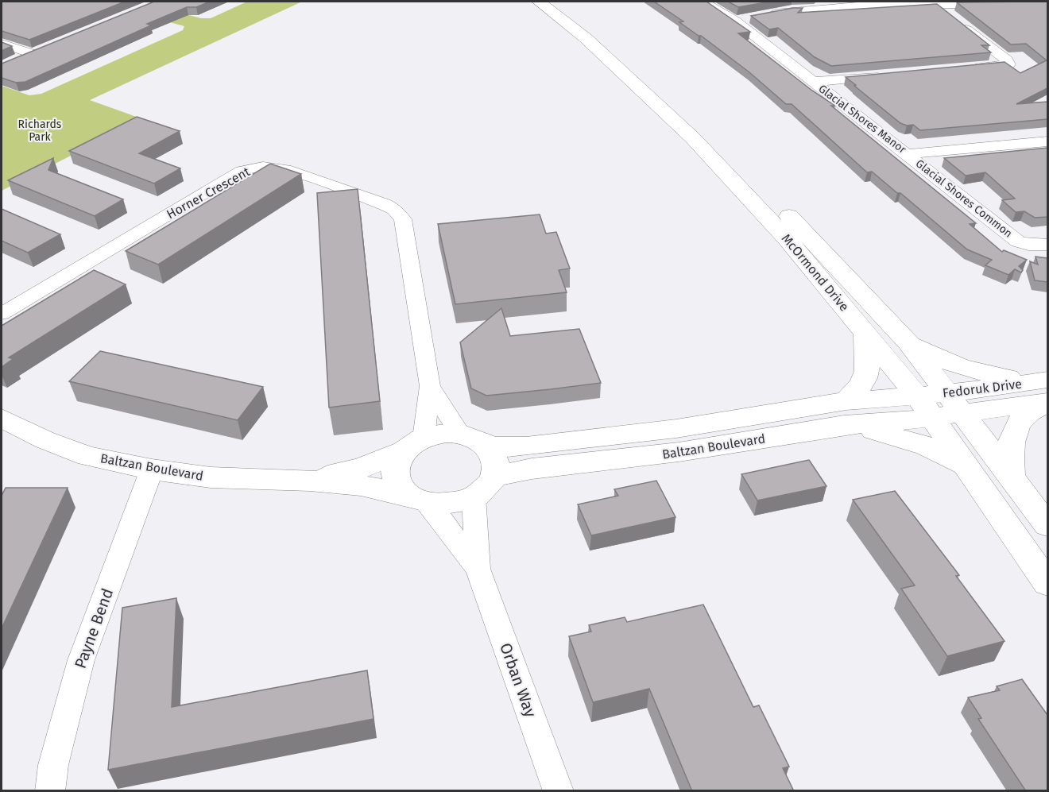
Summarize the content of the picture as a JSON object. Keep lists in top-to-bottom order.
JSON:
{
  "streets": {
    "main road": ["McOrmond Drive", "Fedoruk Drive", "Baltzan Boulevard"],
    "street": [
      "Glacial Shores Manor",
      "Horner Crescent",
      "Glacial Shores Common",
      "Payne Bend",
      "Orban Way"
    ]
  },
  "crossings": [
    ["Glacial Shores Manor", "Glacial Shores Common"],
    ["Horner Crescent", "Baltzan Boulevard"],
    ["Horner Crescent", "Orban Way"],
    ["McOrmond Drive", "Fedoruk Drive"],
    ["McOrmond Drive", "Baltzan Boulevard"],
    ["Fedoruk Drive", "Baltzan Boulevard"],
    ["Baltzan Boulevard", "Payne Bend"],
    ["Baltzan Boulevard", "Orban Way"]
  ],
  "parks": ["Richards Park"]
}
